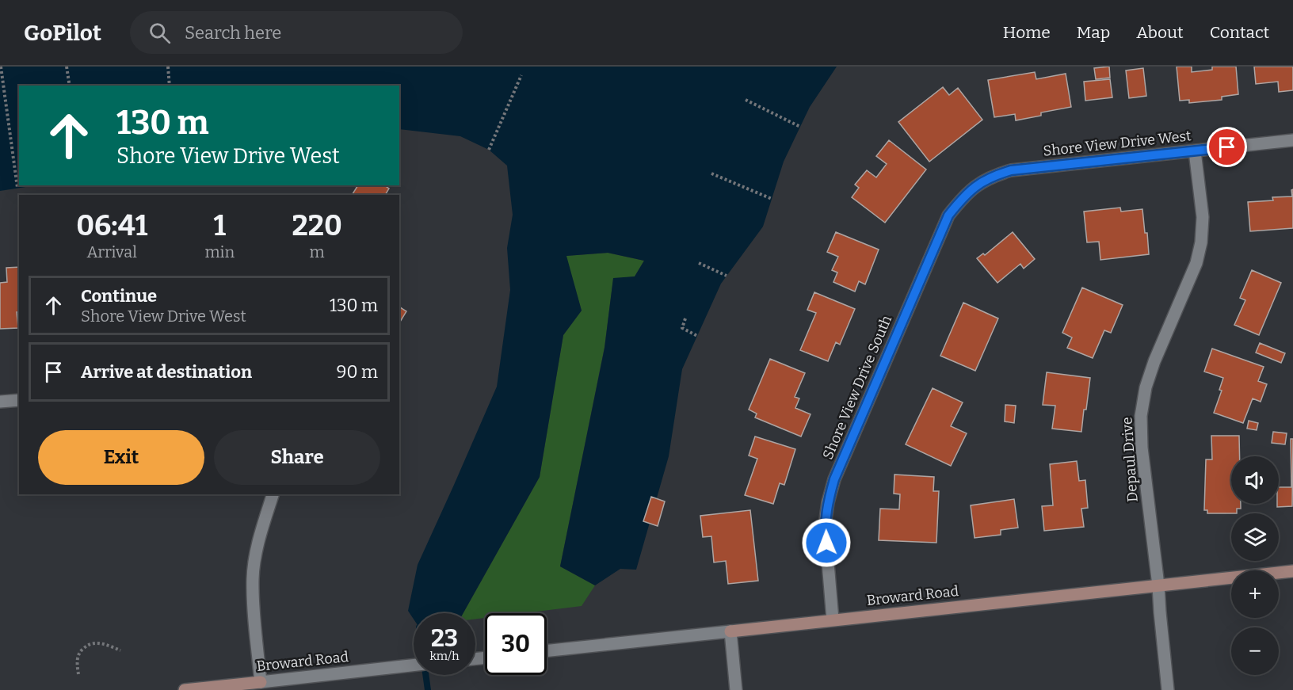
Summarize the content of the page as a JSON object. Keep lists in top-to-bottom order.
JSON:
{
  "streets": {
    "main road": ["Broward Road"],
    "street": ["Shore View Drive West", "Shore View Drive South", "Depaul Drive"]
  },
  "crossings": [
    ["Shore View Drive West", "Shore View Drive South"],
    ["Shore View Drive West", "Depaul Drive"],
    ["Shore View Drive South", "Broward Road"],
    ["Depaul Drive", "Broward Road"]
  ],
  "page": {
    "header": "GoPilot",
    "search": "Search here",
    "nav": [
      "Home",
      "Map",
      "About",
      "Contact"
    ],
    "turn": ["130 m", "Shore View Drive West"],
    "eta": [
      "06:41",
      "Arrival",
      "1",
      "min",
      "220",
      "m"
    ],
    "list": [
      {
        "name": "Continue",
        "note": "Shore View Drive West",
        "value": "130 m"
      },
      {
        "name": "Arrive at destination",
        "value": "90 m"
      }
    ],
    "buttons": ["Exit", "Share"],
    "map_buttons": ["+", "−"],
    "speed": "23 km/h",
    "limit": "30"
  }
}
